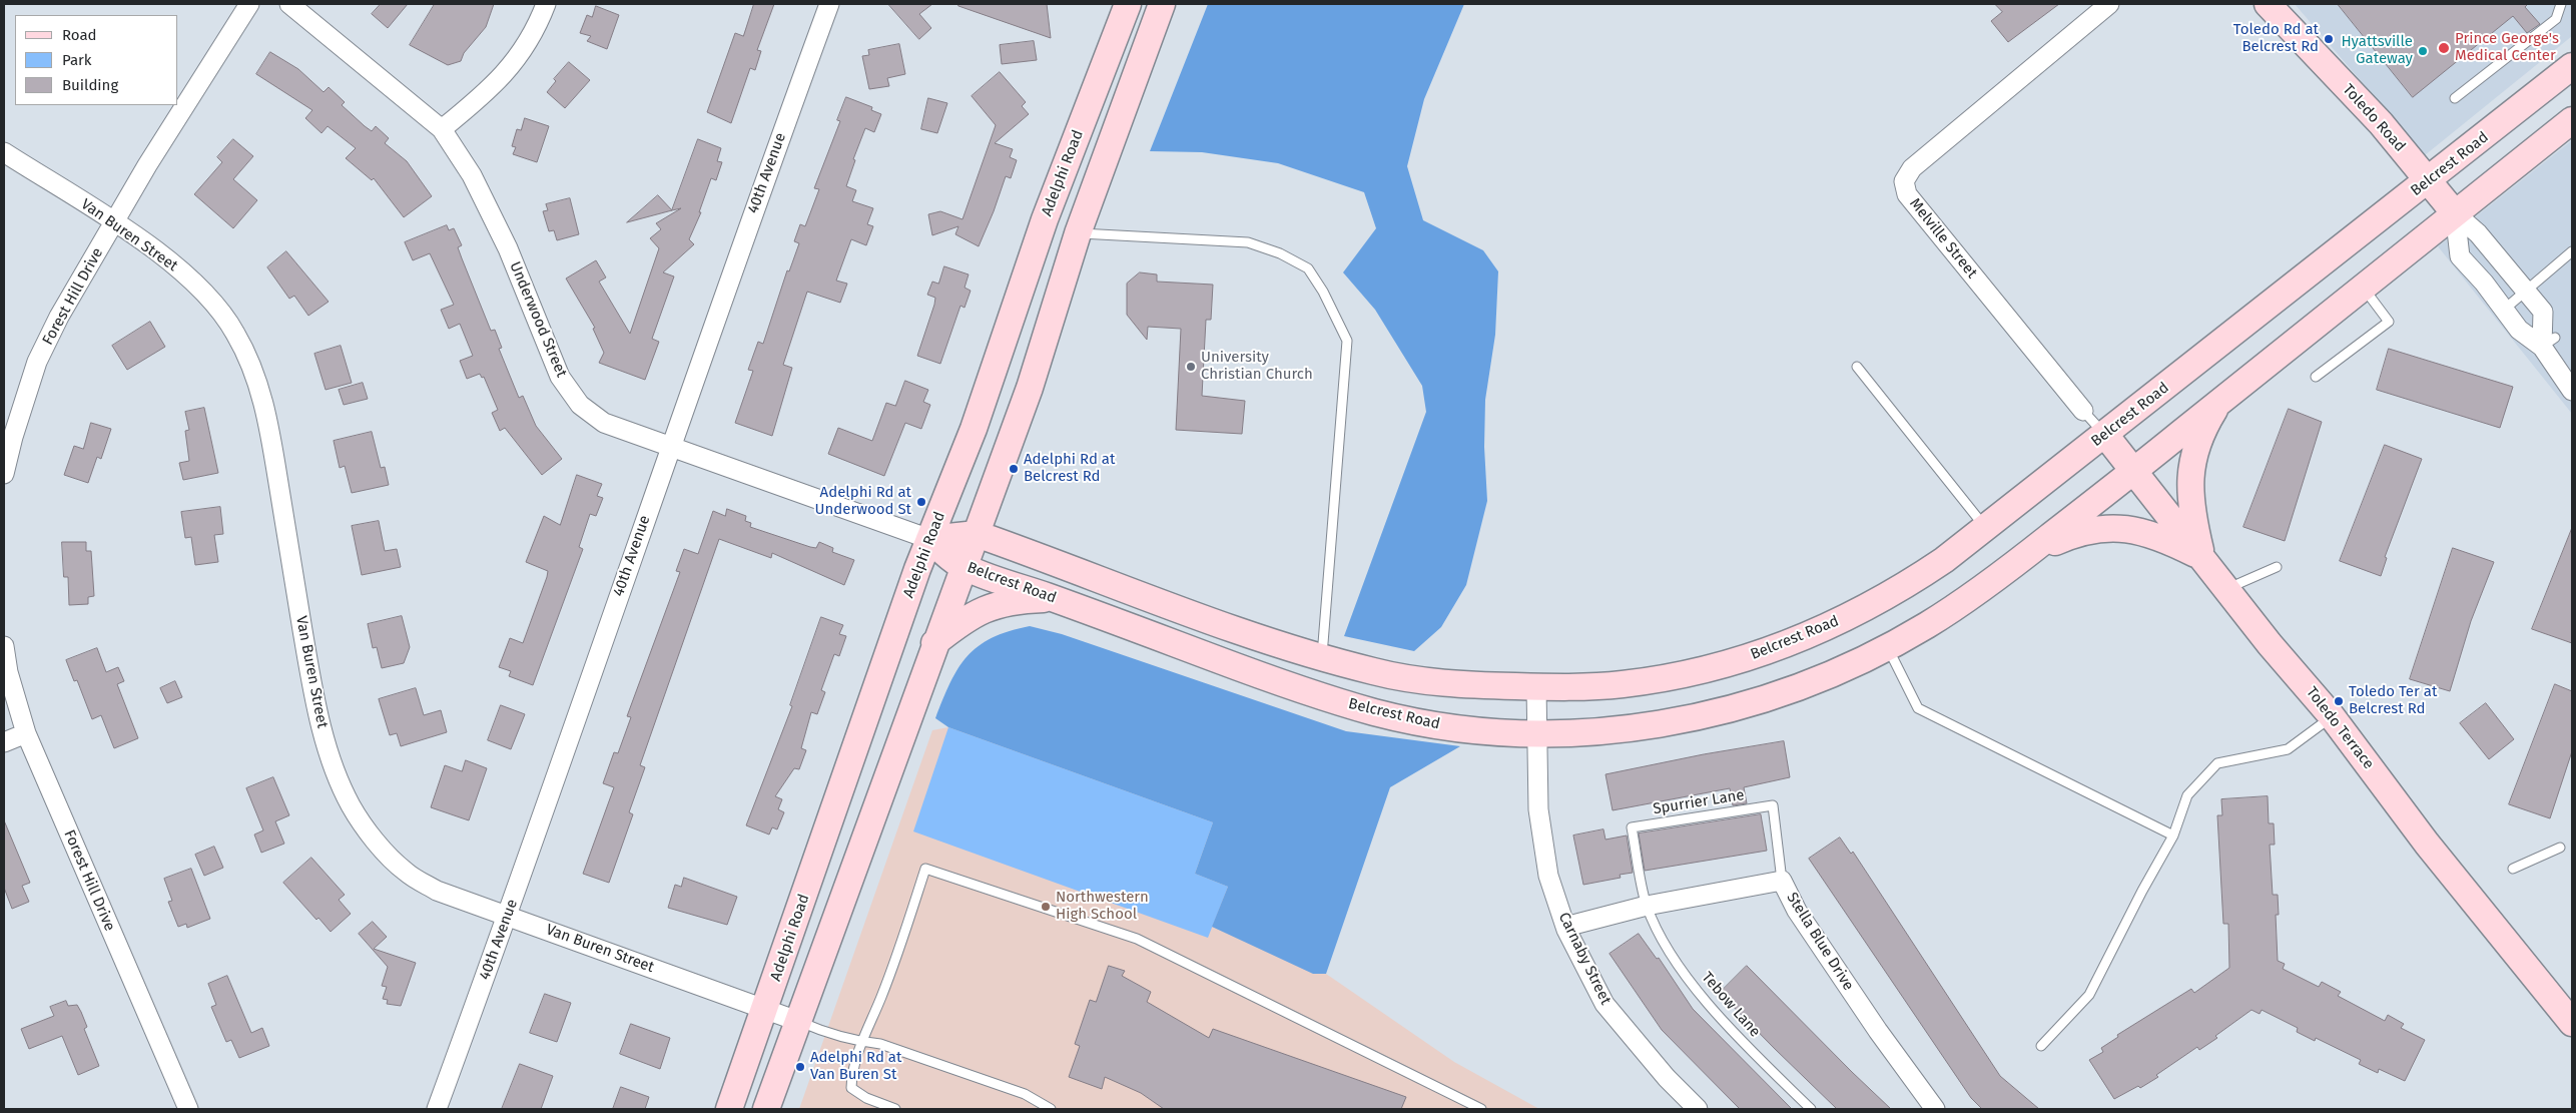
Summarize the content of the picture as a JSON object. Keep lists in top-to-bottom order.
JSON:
{
  "streets": {
    "main road": [
      "Toledo Road",
      "Belcrest Road",
      "Adelphi Road",
      "Toledo Terrace"
    ],
    "street": [
      "40th Avenue",
      "Van Buren Street",
      "Melville Street",
      "Forest Hill Drive",
      "Underwood Street",
      "Stella Blue Drive",
      "Carnaby Street"
    ],
    "lane": ["Spurrier Lane", "Tebow Lane"]
  },
  "crossings": [
    ["Toledo Road", "Belcrest Road"],
    ["Belcrest Road", "Adelphi Road"],
    ["Belcrest Road", "Underwood Street"],
    ["Belcrest Road", "Toledo Terrace"],
    ["Belcrest Road", "Carnaby Street"],
    ["40th Avenue", "Van Buren Street"],
    ["40th Avenue", "Underwood Street"],
    ["Adelphi Road", "Van Buren Street"],
    ["Adelphi Road", "Underwood Street"],
    ["Van Buren Street", "Forest Hill Drive"],
    ["Spurrier Lane", "Stella Blue Drive"],
    ["Spurrier Lane", "Tebow Lane"],
    ["Stella Blue Drive", "Carnaby Street"],
    ["Stella Blue Drive", "Tebow Lane"]
  ],
  "places": [
    "Toledo Rd at Belcrest Rd",
    "Prince George's Medical Center",
    "Hyattsville Gateway",
    "University Christian Church",
    "Adelphi Rd at Belcrest Rd",
    "Adelphi Rd at Underwood St",
    "Toledo Ter at Belcrest Rd",
    "Northwestern High School",
    "Adelphi Rd at Van Buren St"
  ],
  "legend": ["Road", "Park", "Building"]
}
